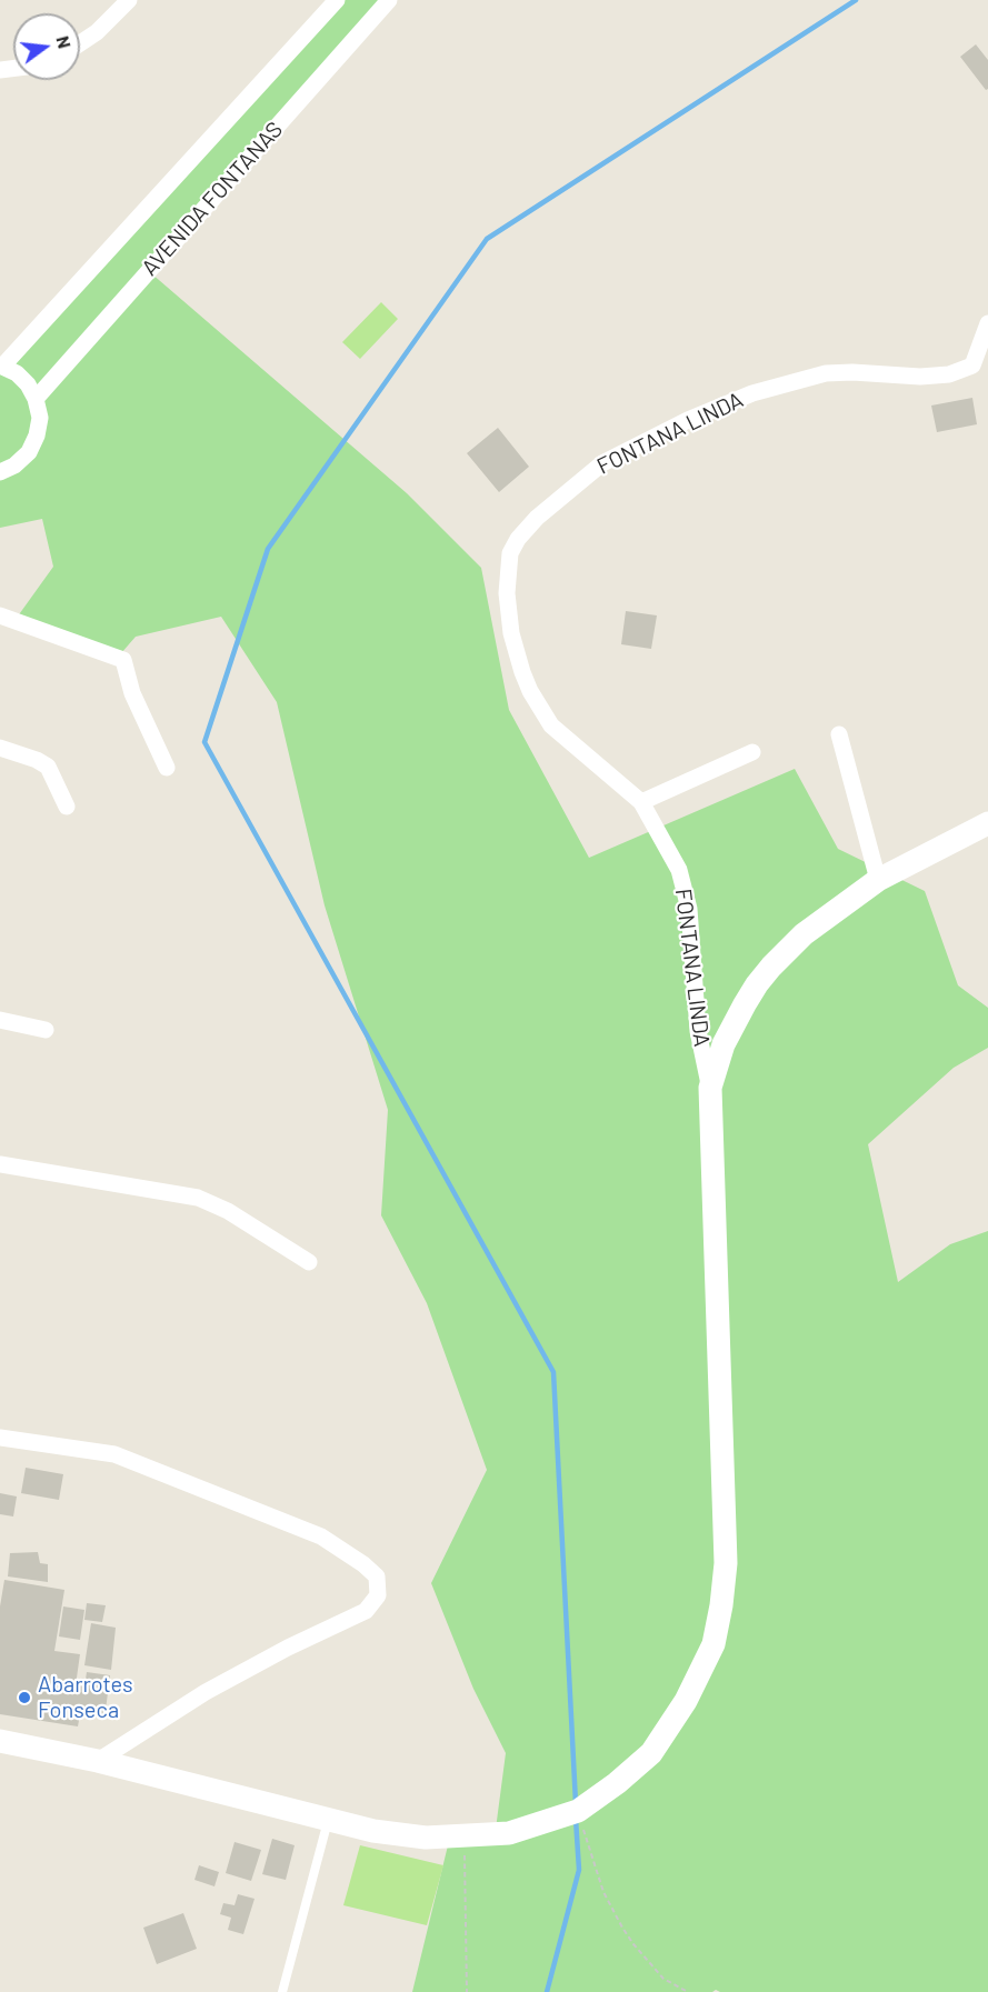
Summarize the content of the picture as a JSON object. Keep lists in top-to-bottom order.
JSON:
{
  "streets": {
    "street": ["AVENIDA FONTANAS", "FONTANA LINDA"]
  },
  "places": ["Abarrotes Fonseca"],
  "north": "right"
}
